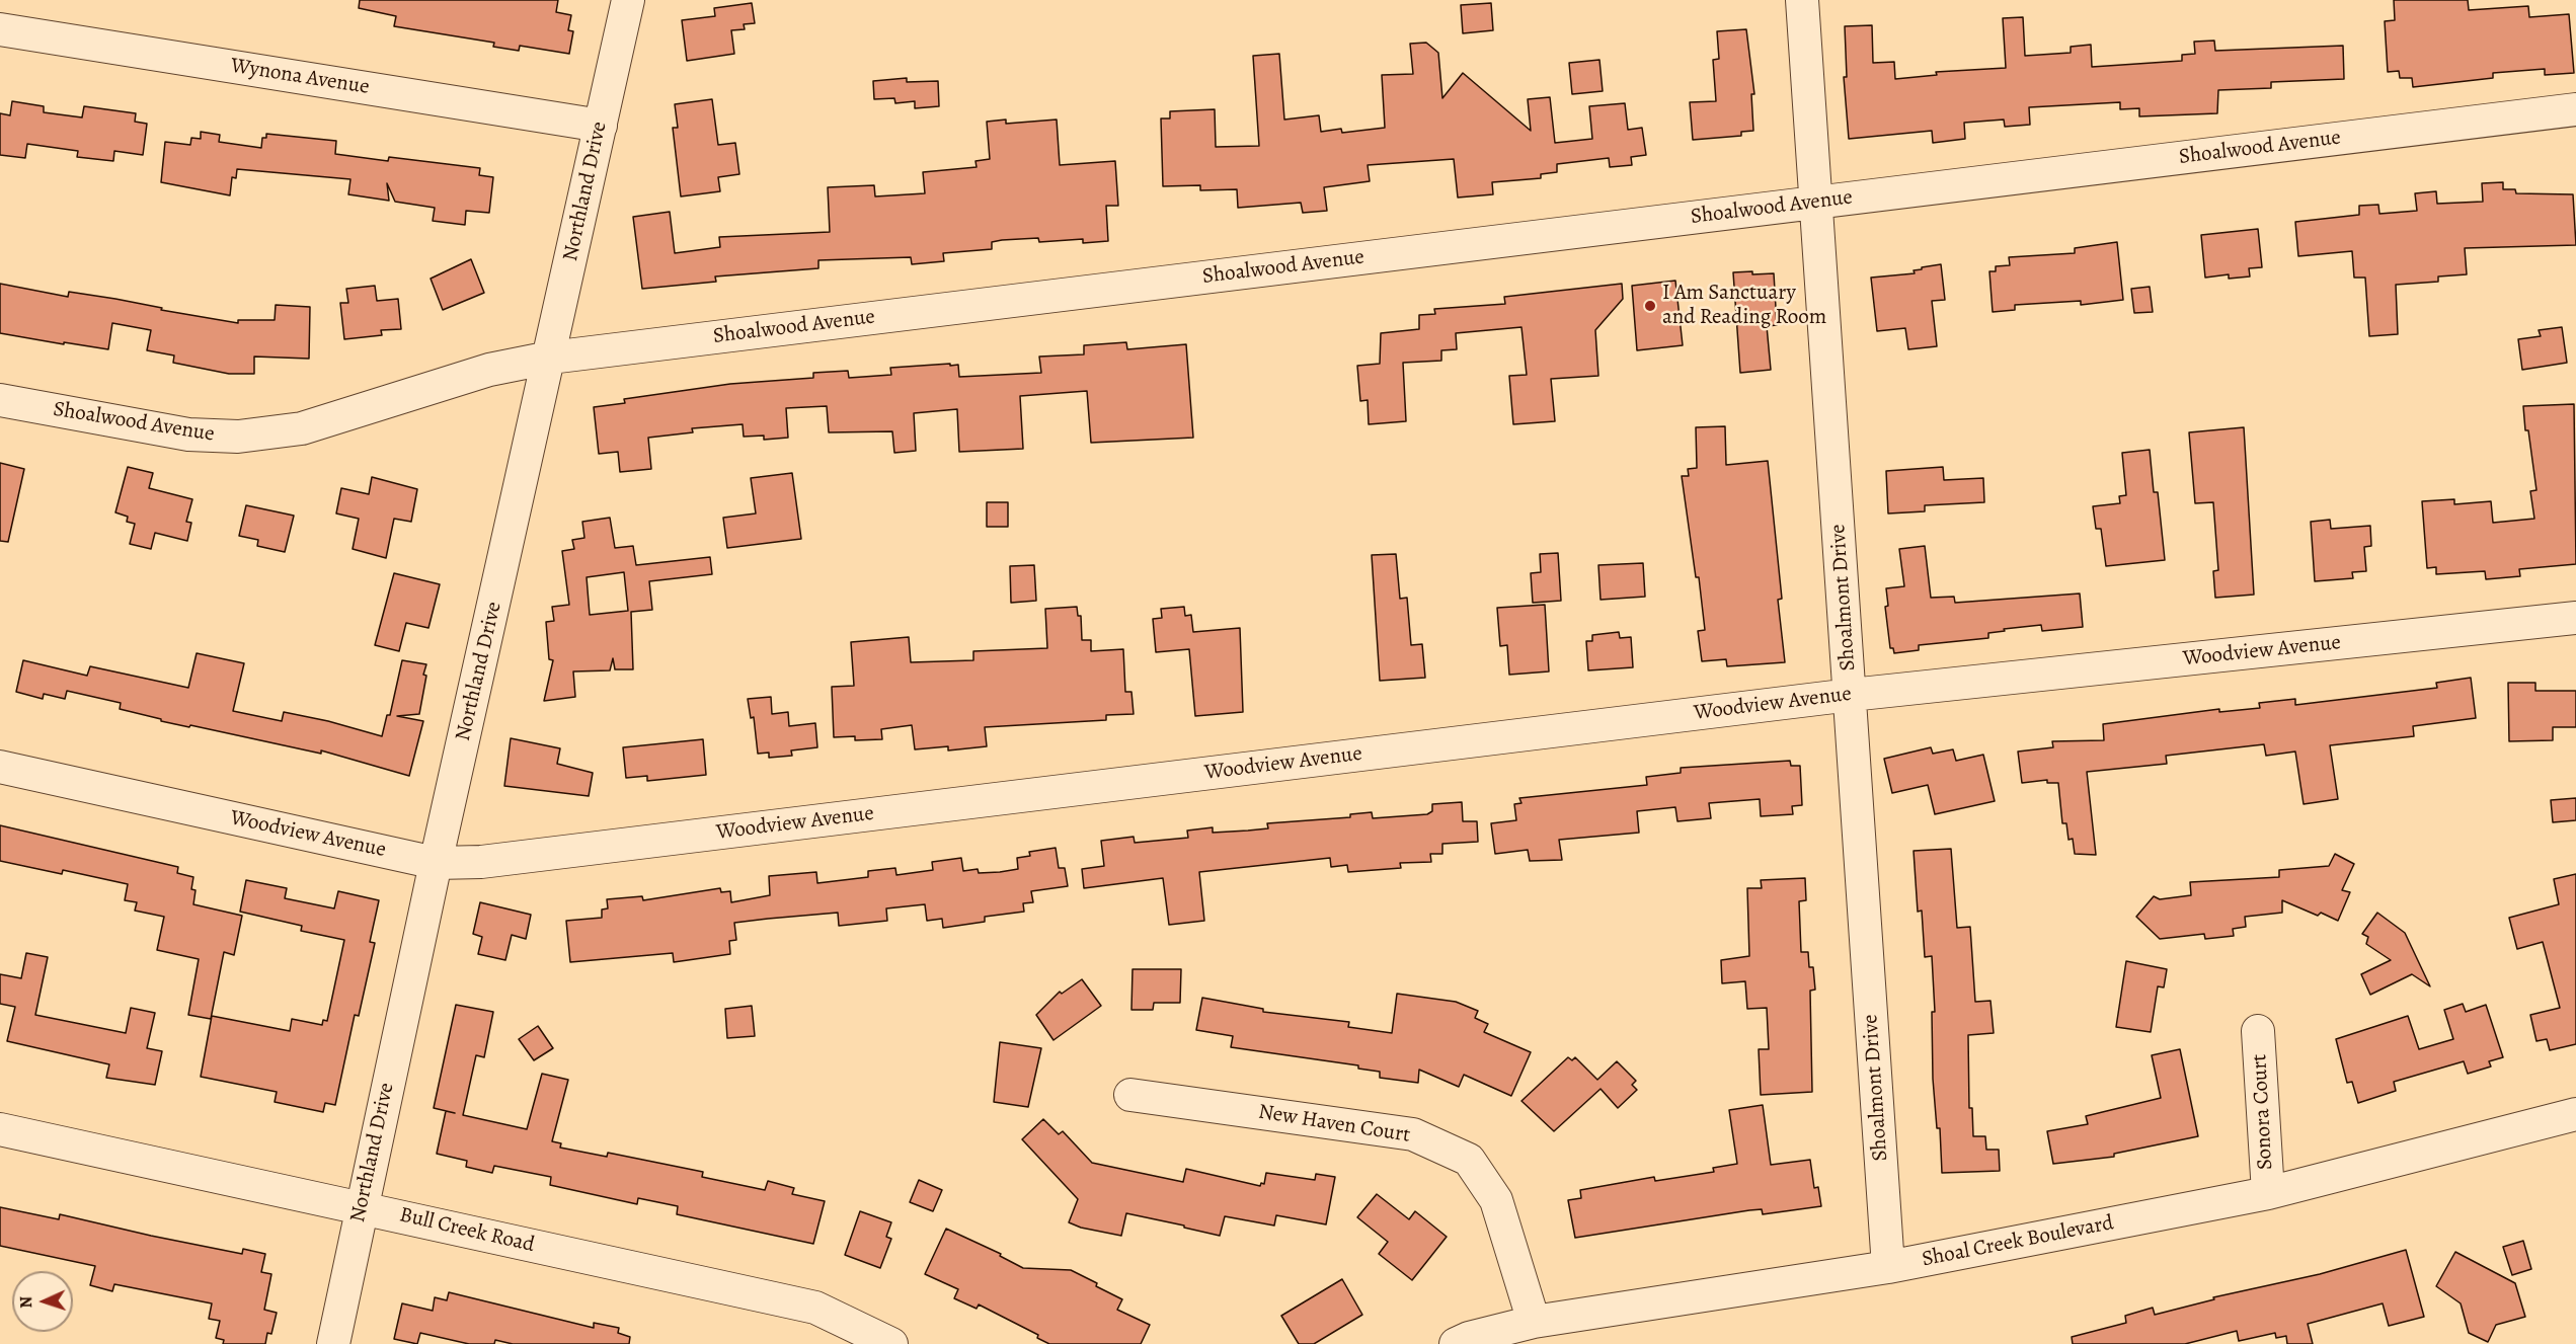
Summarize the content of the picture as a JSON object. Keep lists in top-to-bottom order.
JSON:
{
  "streets": {
    "street": [
      "Wynona Avenue",
      "Shoalwood Avenue",
      "Northland Drive",
      "Shoalmont Drive",
      "Woodview Avenue",
      "Sonora Court",
      "New Haven Court",
      "Bull Creek Road",
      "Shoal Creek Boulevard"
    ]
  },
  "crossings": [
    ["Wynona Avenue", "Northland Drive"],
    ["Shoalwood Avenue", "Northland Drive"],
    ["Shoalwood Avenue", "Shoalmont Drive"],
    ["Northland Drive", "Woodview Avenue"],
    ["Northland Drive", "Bull Creek Road"],
    ["Shoalmont Drive", "Woodview Avenue"],
    ["Shoalmont Drive", "Shoal Creek Boulevard"],
    ["Sonora Court", "Shoal Creek Boulevard"],
    ["New Haven Court", "Shoal Creek Boulevard"]
  ],
  "places": ["I Am Sanctuary and Reading Room"],
  "north": "left"
}
